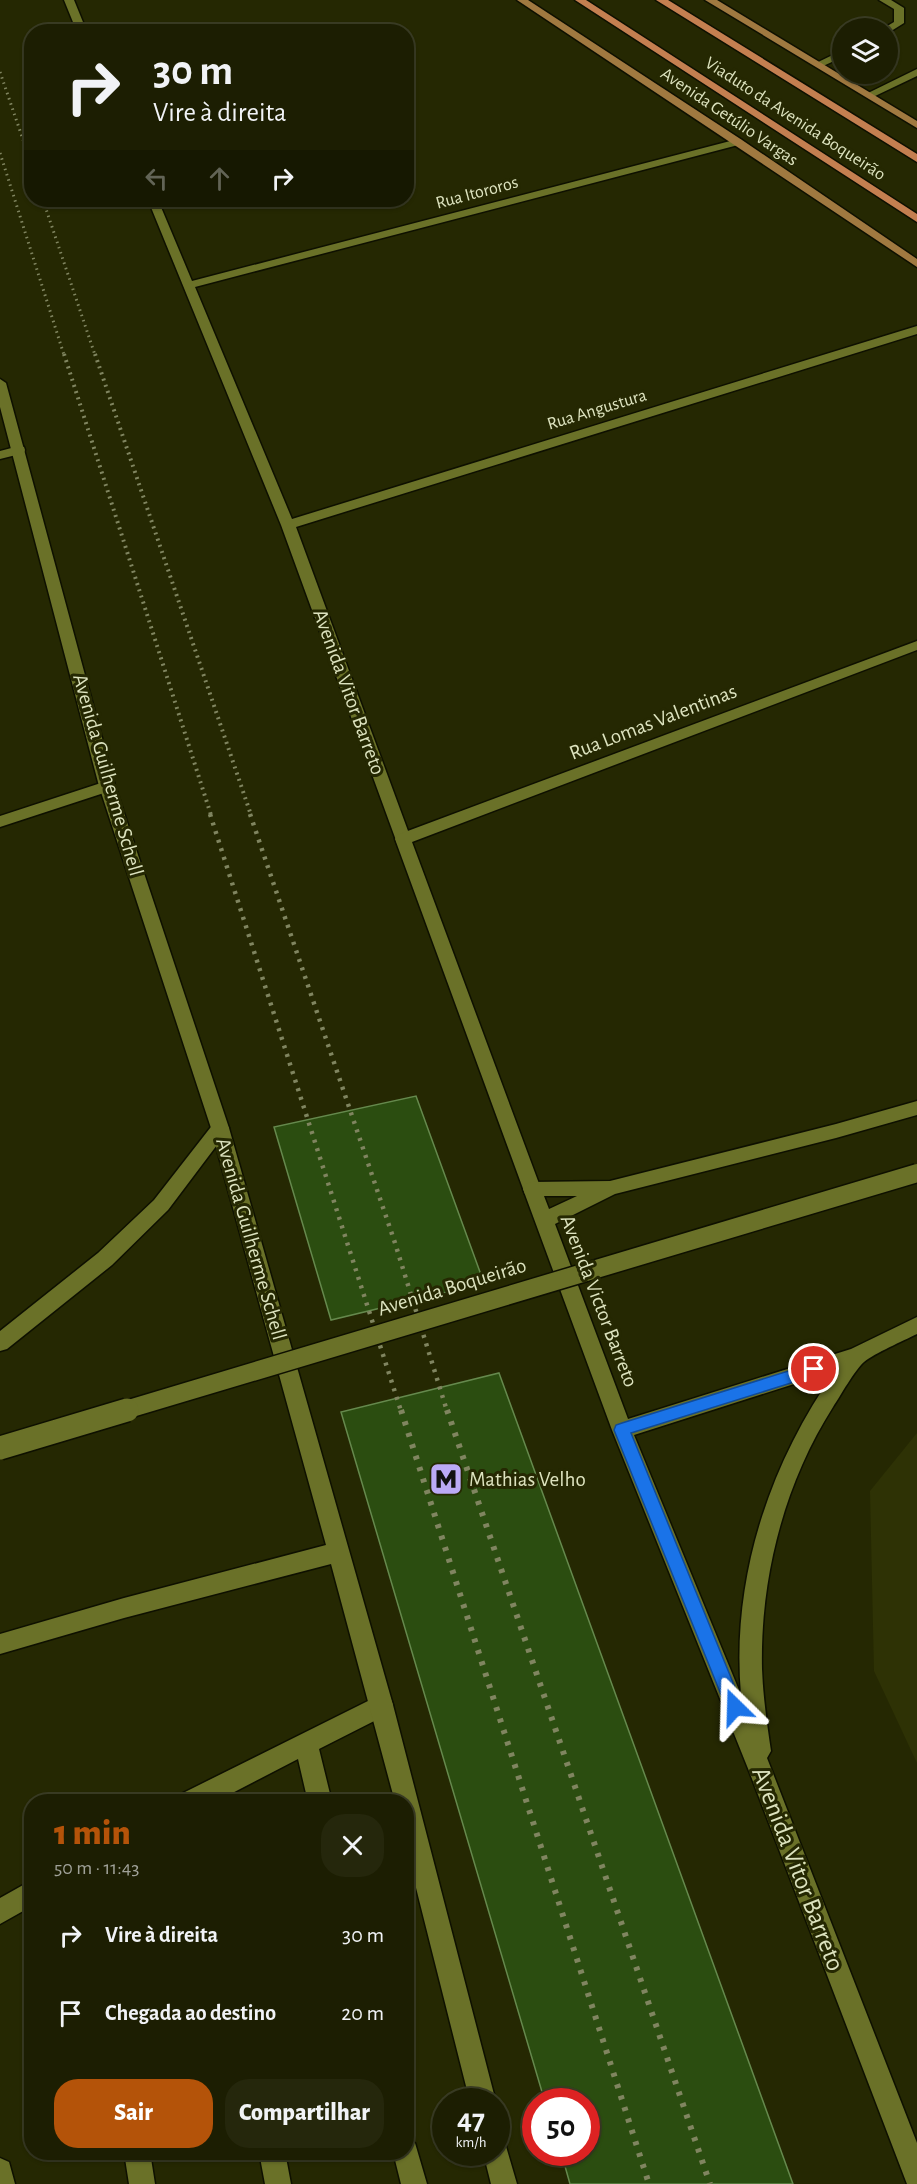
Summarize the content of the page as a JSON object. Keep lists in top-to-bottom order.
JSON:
{
  "streets": {
    "highway": ["Viaduto da Avenida Boqueirão"],
    "main road": [
      "Avenida Getúlio Vargas",
      "Rua Itororos",
      "Rua Angustura",
      "Avenida Vitor Barreto",
      "Rua Lomas Valentinas",
      "Avenida Guilherme Schell",
      "Avenida Boqueirão",
      "Avenida Victor Barreto"
    ]
  },
  "crossings": [
    ["Avenida Getúlio Vargas", "Rua Itororos"],
    ["Rua Itororos", "Avenida Vitor Barreto"],
    ["Rua Angustura", "Avenida Vitor Barreto"],
    ["Avenida Vitor Barreto", "Rua Lomas Valentinas"],
    ["Avenida Vitor Barreto", "Avenida Victor Barreto"]
  ],
  "places": {
    "metro station": ["Mathias Velho"]
  },
  "page": {
    "turn": ["30 m", "Vire à direita"],
    "heading": ["1 min", "50 m · 11:43"],
    "list": [
      {
        "name": "Vire à direita",
        "value": "30 m"
      },
      {
        "name": "Chegada ao destino",
        "value": "20 m"
      }
    ],
    "buttons": ["Sair", "Compartilhar"],
    "speed": "47 km/h",
    "limit": "50"
  }
}
